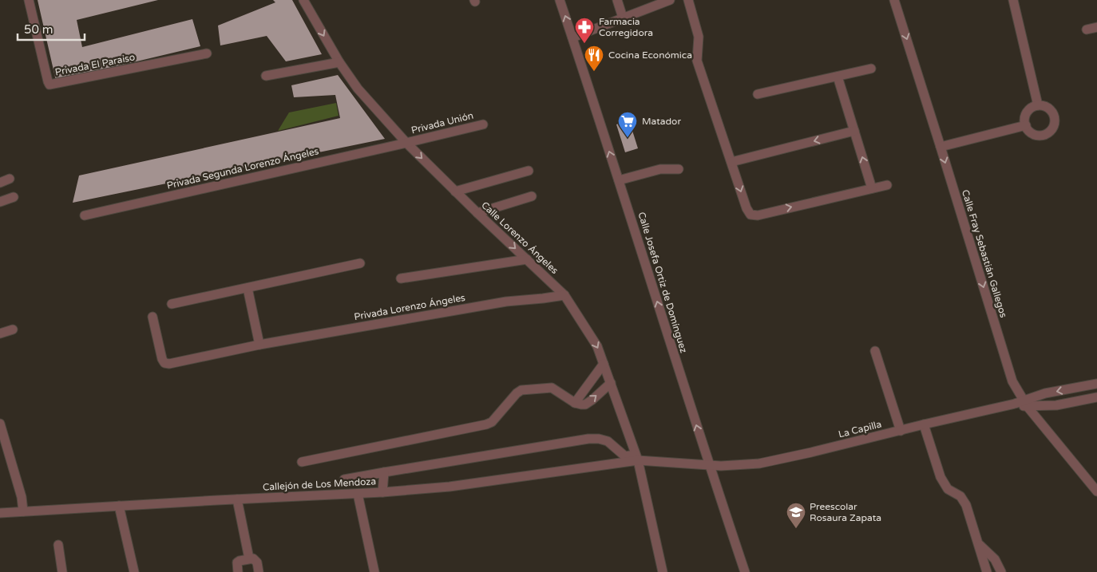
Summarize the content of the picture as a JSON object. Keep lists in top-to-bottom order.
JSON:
{
  "streets": {
    "street": [
      "Privada El Paraíso",
      "Privada Unión",
      "Privada Segunda Lorenzo Ángeles",
      "Calle Lorenzo Ángeles",
      "Calle Fray Sebastián Gallegos",
      "Calle Josefa Ortiz de Domínguez",
      "Privada Lorenzo Ángeles",
      "La Capilla",
      "Callejón de Los Mendoza"
    ]
  },
  "crossings": [
    ["Privada Unión", "Privada Segunda Lorenzo Ángeles"],
    ["Privada Unión", "Calle Lorenzo Ángeles"],
    ["Privada Segunda Lorenzo Ángeles", "Calle Lorenzo Ángeles"],
    ["Calle Lorenzo Ángeles", "Privada Lorenzo Ángeles"],
    ["Calle Lorenzo Ángeles", "Callejón de Los Mendoza"],
    ["Calle Fray Sebastián Gallegos", "La Capilla"],
    ["Calle Josefa Ortiz de Domínguez", "La Capilla"]
  ],
  "one_way": ["Calle Lorenzo Ángeles", "Calle Fray Sebastián Gallegos", "Calle Josefa Ortiz de Domínguez"],
  "places": {
    "pharmacy": ["Farmacia Corregidora"],
    "restaurant": ["Cocina Económica"],
    "supermarket": ["Matador"],
    "school or university": ["Preescolar Rosaura Zapata"]
  },
  "scale_bar": "50 m"
}
